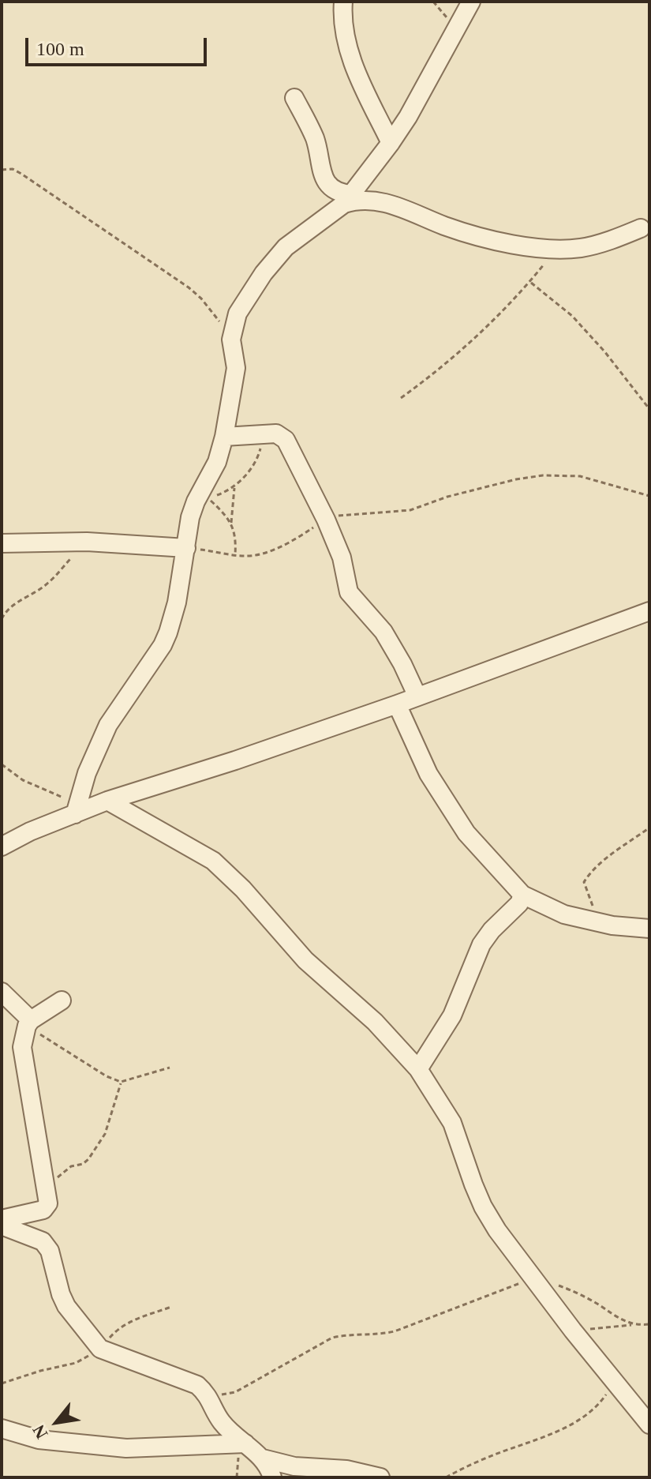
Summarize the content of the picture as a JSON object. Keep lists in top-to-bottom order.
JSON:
{
  "scale_bar": "100 m",
  "north": "bottom left"
}
